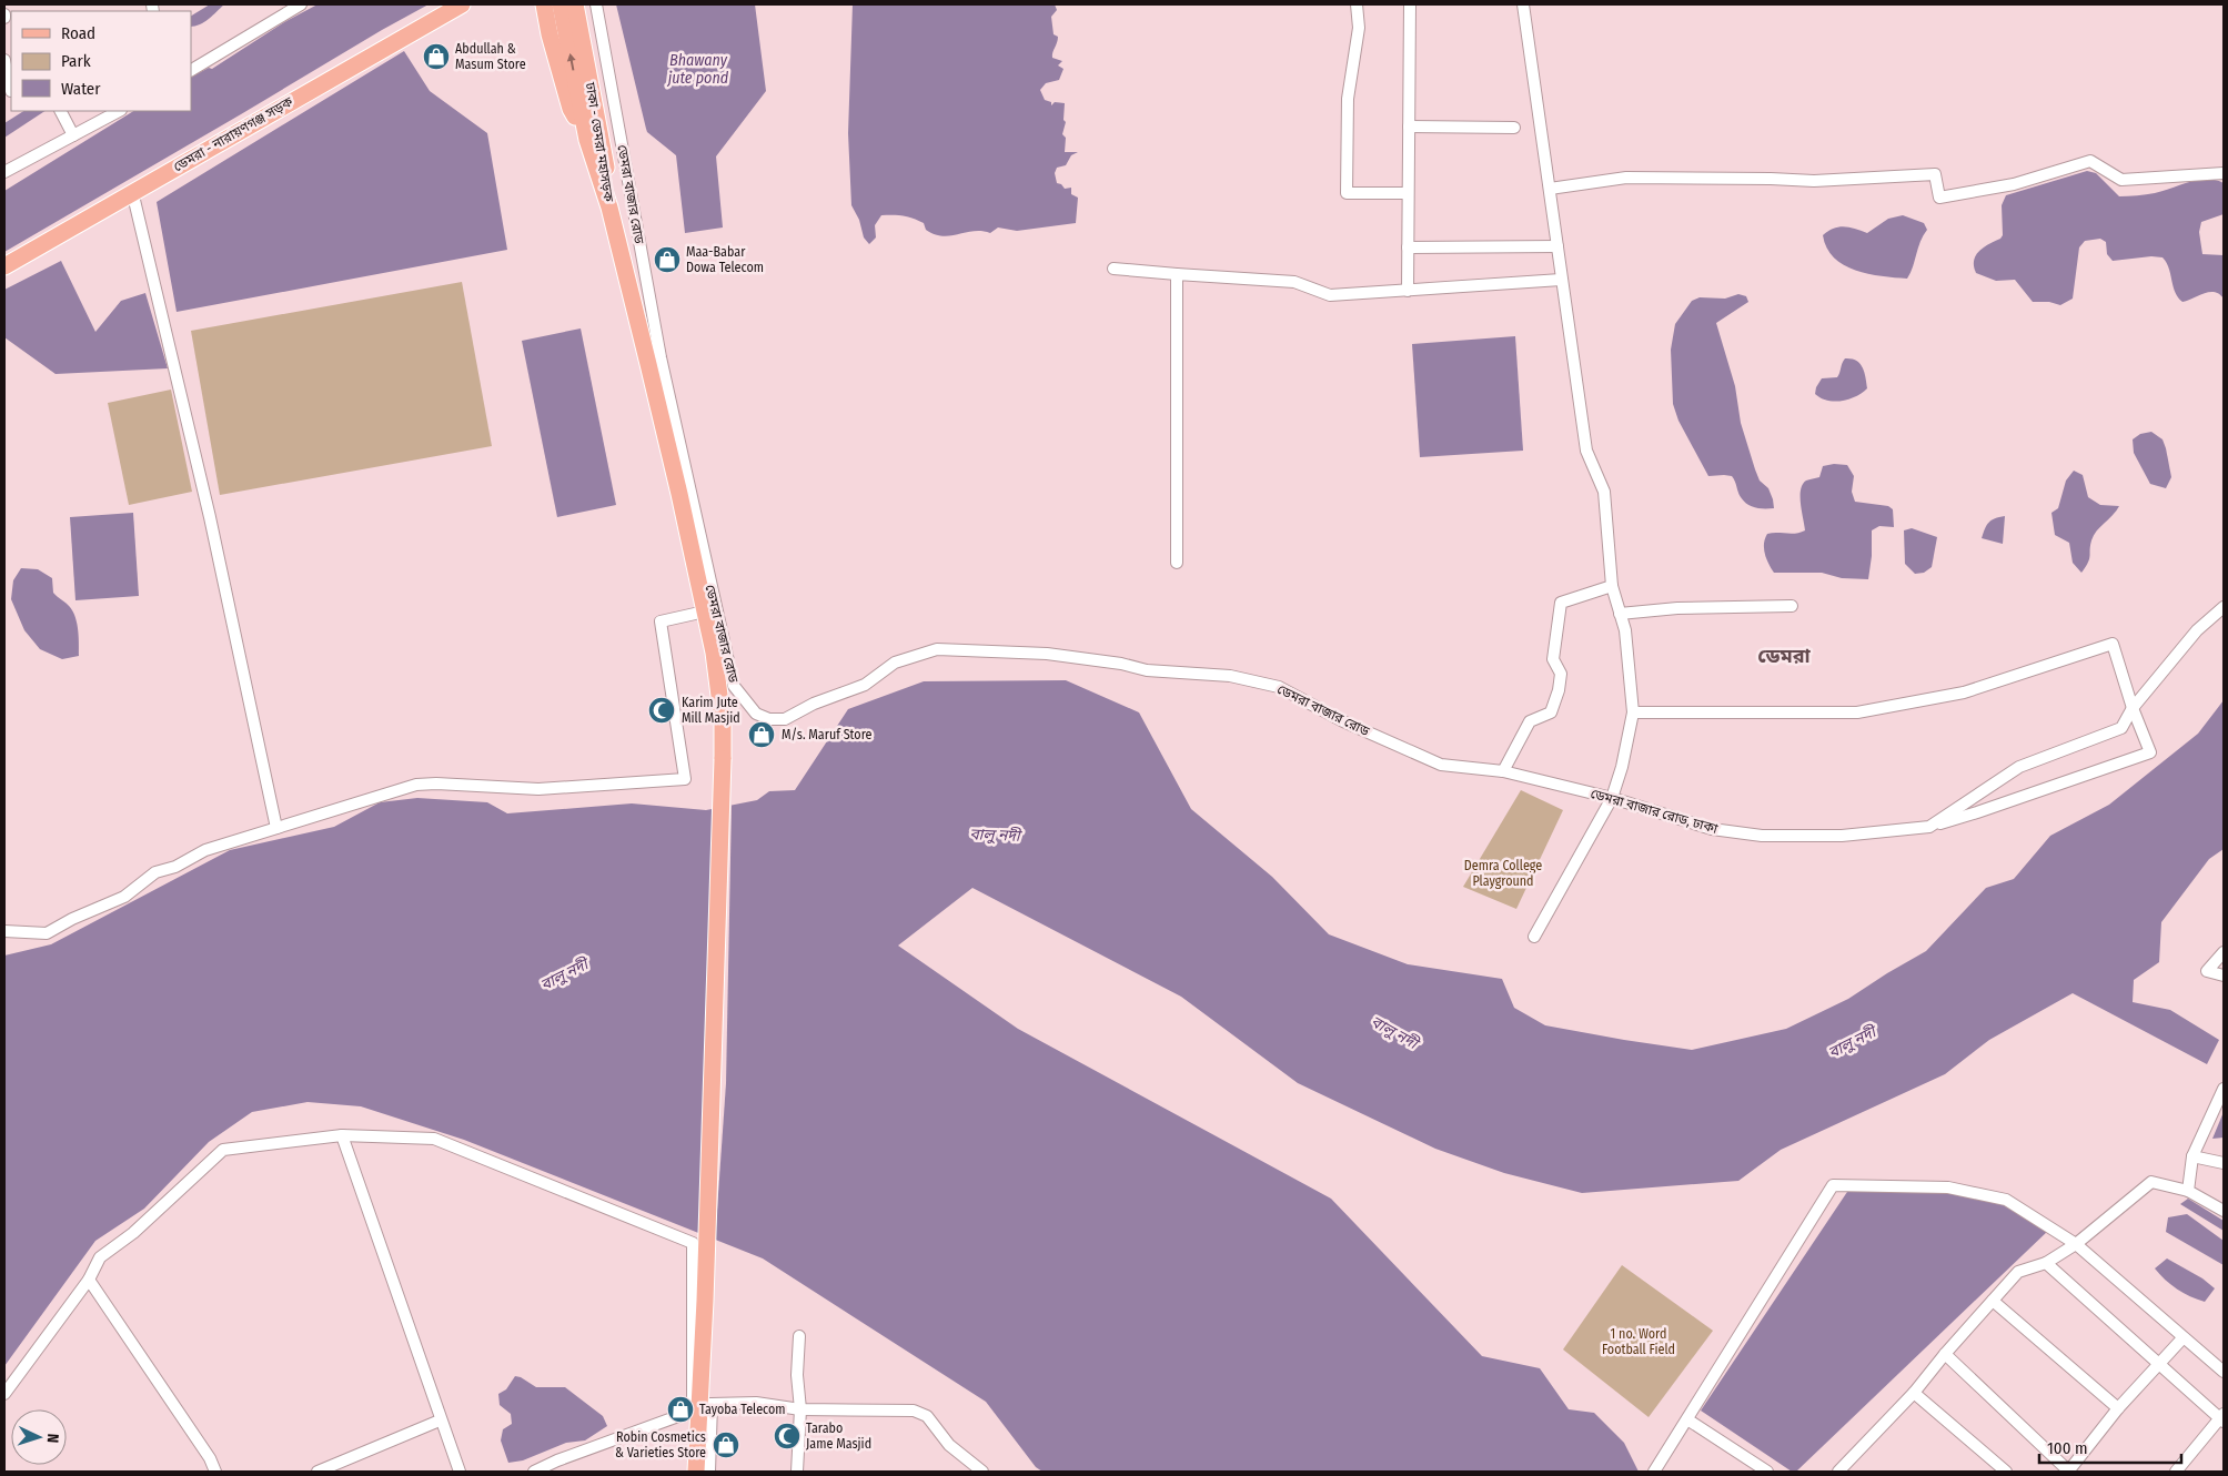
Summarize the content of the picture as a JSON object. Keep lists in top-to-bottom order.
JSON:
{
  "streets": {
    "main road": ["ডেমরা - নারায়ণগঞ্জ সড়ক", "ঢাকা - ডেমরা মহাসড়ক"],
    "street": ["ডেমরা বাজার রোড", "ডেমরা বাজার রোড, ঢাকা"]
  },
  "crossings": [
    ["ডেমরা বাজার রোড", "ডেমরা বাজার রোড, ঢাকা"]
  ],
  "districts": ["ডেমরা"],
  "water": ["Bhawany jute pond", "বালু নদী"],
  "parks": ["Demra College Playground", "1 no. Word Football Field"],
  "places": {
    "shop": [
      "Abdullah & Masum Store",
      "Maa-Babar Dowa Telecom",
      "M/s. Maruf Store",
      "Tayoba Telecom",
      "Robin Cosmetics & Varieties Store"
    ],
    "mosque": ["Karim Jute Mill Masjid", "Tarabo Jame Masjid"]
  },
  "legend": ["Road", "Park", "Water"],
  "scale_bar": "100 m",
  "north": "right"
}
